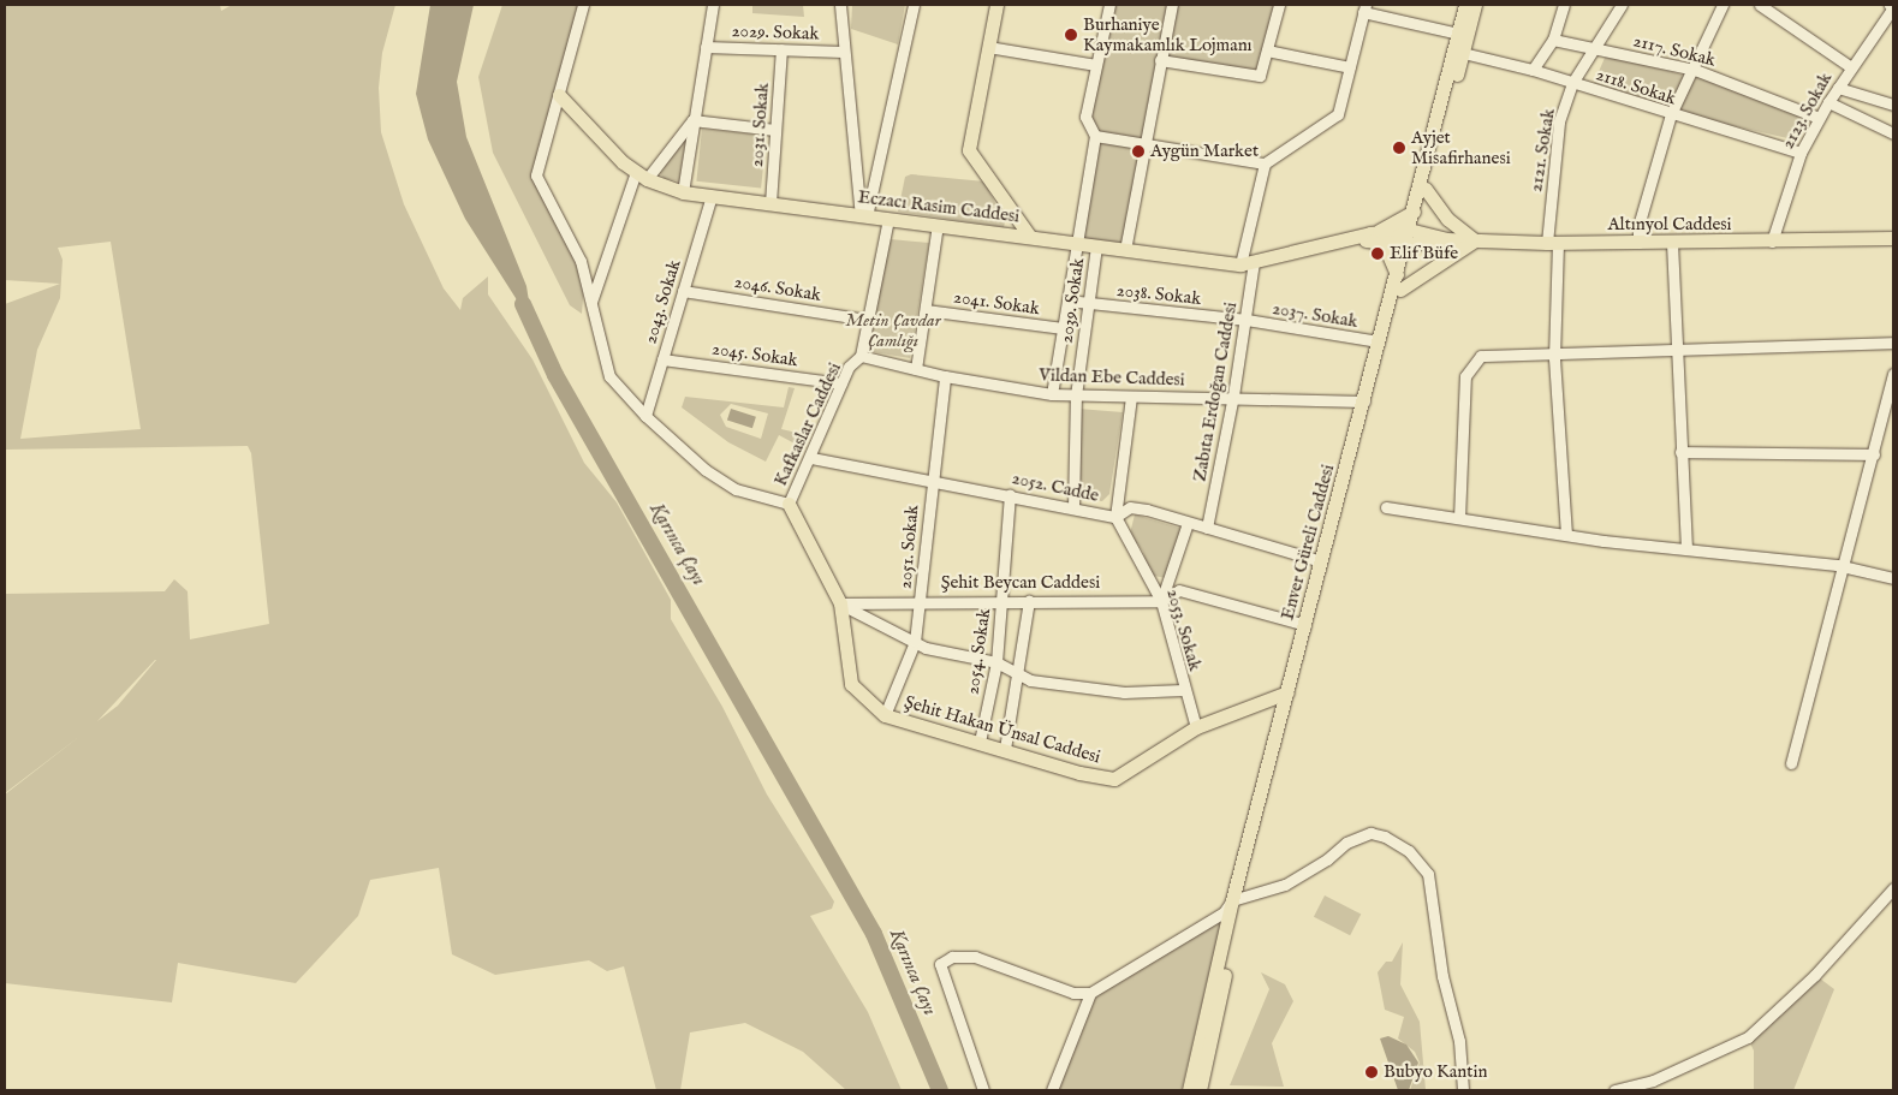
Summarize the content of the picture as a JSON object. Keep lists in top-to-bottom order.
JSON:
{
  "streets": {
    "main road": [
      "Eczacı Rasim Caddesi",
      "Altınyol Caddesi",
      "Enver Güreli Caddesi",
      "Şehit Hakan Ünsal Caddesi"
    ],
    "street": [
      "2029. Sokak",
      "2117. Sokak",
      "2118. Sokak",
      "2123. Sokak",
      "2031. Sokak",
      "2121. Sokak",
      "2046. Sokak",
      "2038. Sokak",
      "2039. Sokak",
      "2043. Sokak",
      "2041. Sokak",
      "2037. Sokak",
      "2045. Sokak",
      "Vildan Ebe Caddesi",
      "Zabıta Erdoğan Caddesi",
      "Kafkaslar Caddesi",
      "2052. Cadde",
      "2051. Sokak",
      "Şehit Beycan Caddesi",
      "2053. Sokak",
      "2054. Sokak"
    ]
  },
  "crossings": [
    ["2029. Sokak", "2031. Sokak"],
    ["2117. Sokak", "2123. Sokak"],
    ["2117. Sokak", "2121. Sokak"],
    ["2118. Sokak", "2123. Sokak"],
    ["2118. Sokak", "2121. Sokak"],
    ["2118. Sokak", "Enver Güreli Caddesi"],
    ["2123. Sokak", "Altınyol Caddesi"],
    ["2031. Sokak", "Eczacı Rasim Caddesi"],
    ["2121. Sokak", "Altınyol Caddesi"],
    ["Eczacı Rasim Caddesi", "Altınyol Caddesi"],
    ["Eczacı Rasim Caddesi", "2039. Sokak"],
    ["Eczacı Rasim Caddesi", "2043. Sokak"],
    ["Eczacı Rasim Caddesi", "Zabıta Erdoğan Caddesi"],
    ["Eczacı Rasim Caddesi", "Kafkaslar Caddesi"],
    ["Altınyol Caddesi", "Enver Güreli Caddesi"],
    ["2046. Sokak", "2043. Sokak"],
    ["2046. Sokak", "Kafkaslar Caddesi"],
    ["2038. Sokak", "2039. Sokak"],
    ["2038. Sokak", "2037. Sokak"],
    ["2038. Sokak", "Zabıta Erdoğan Caddesi"],
    ["2039. Sokak", "Vildan Ebe Caddesi"],
    ["2039. Sokak", "2052. Cadde"],
    ["2043. Sokak", "2045. Sokak"],
    ["2037. Sokak", "Zabıta Erdoğan Caddesi"],
    ["2037. Sokak", "Enver Güreli Caddesi"],
    ["2045. Sokak", "Kafkaslar Caddesi"],
    ["Vildan Ebe Caddesi", "Zabıta Erdoğan Caddesi"],
    ["Vildan Ebe Caddesi", "Kafkaslar Caddesi"],
    ["Vildan Ebe Caddesi", "Enver Güreli Caddesi"],
    ["Vildan Ebe Caddesi", "2051. Sokak"],
    ["Zabıta Erdoğan Caddesi", "2052. Cadde"],
    ["Kafkaslar Caddesi", "2052. Cadde"],
    ["2052. Cadde", "Enver Güreli Caddesi"],
    ["2052. Cadde", "2051. Sokak"],
    ["2052. Cadde", "2053. Sokak"],
    ["2052. Cadde", "2054. Sokak"],
    ["Enver Güreli Caddesi", "Şehit Beycan Caddesi"],
    ["Enver Güreli Caddesi", "Şehit Hakan Ünsal Caddesi"],
    ["2051. Sokak", "Şehit Beycan Caddesi"],
    ["2051. Sokak", "Şehit Hakan Ünsal Caddesi"],
    ["Şehit Beycan Caddesi", "2053. Sokak"],
    ["Şehit Beycan Caddesi", "2054. Sokak"],
    ["Şehit Beycan Caddesi", "Şehit Hakan Ünsal Caddesi"],
    ["2053. Sokak", "Şehit Hakan Ünsal Caddesi"],
    ["2054. Sokak", "Şehit Hakan Ünsal Caddesi"]
  ],
  "water": ["Karınca Çayı"],
  "parks": ["Metin Çavdar Çamlığı"],
  "places": [
    "Burhaniye Kaymakamlık Lojmanı",
    "Ayjet Misafirhanesi",
    "Aygün Market",
    "Elif Büfe",
    "Bubyo Kantin"
  ]
}
